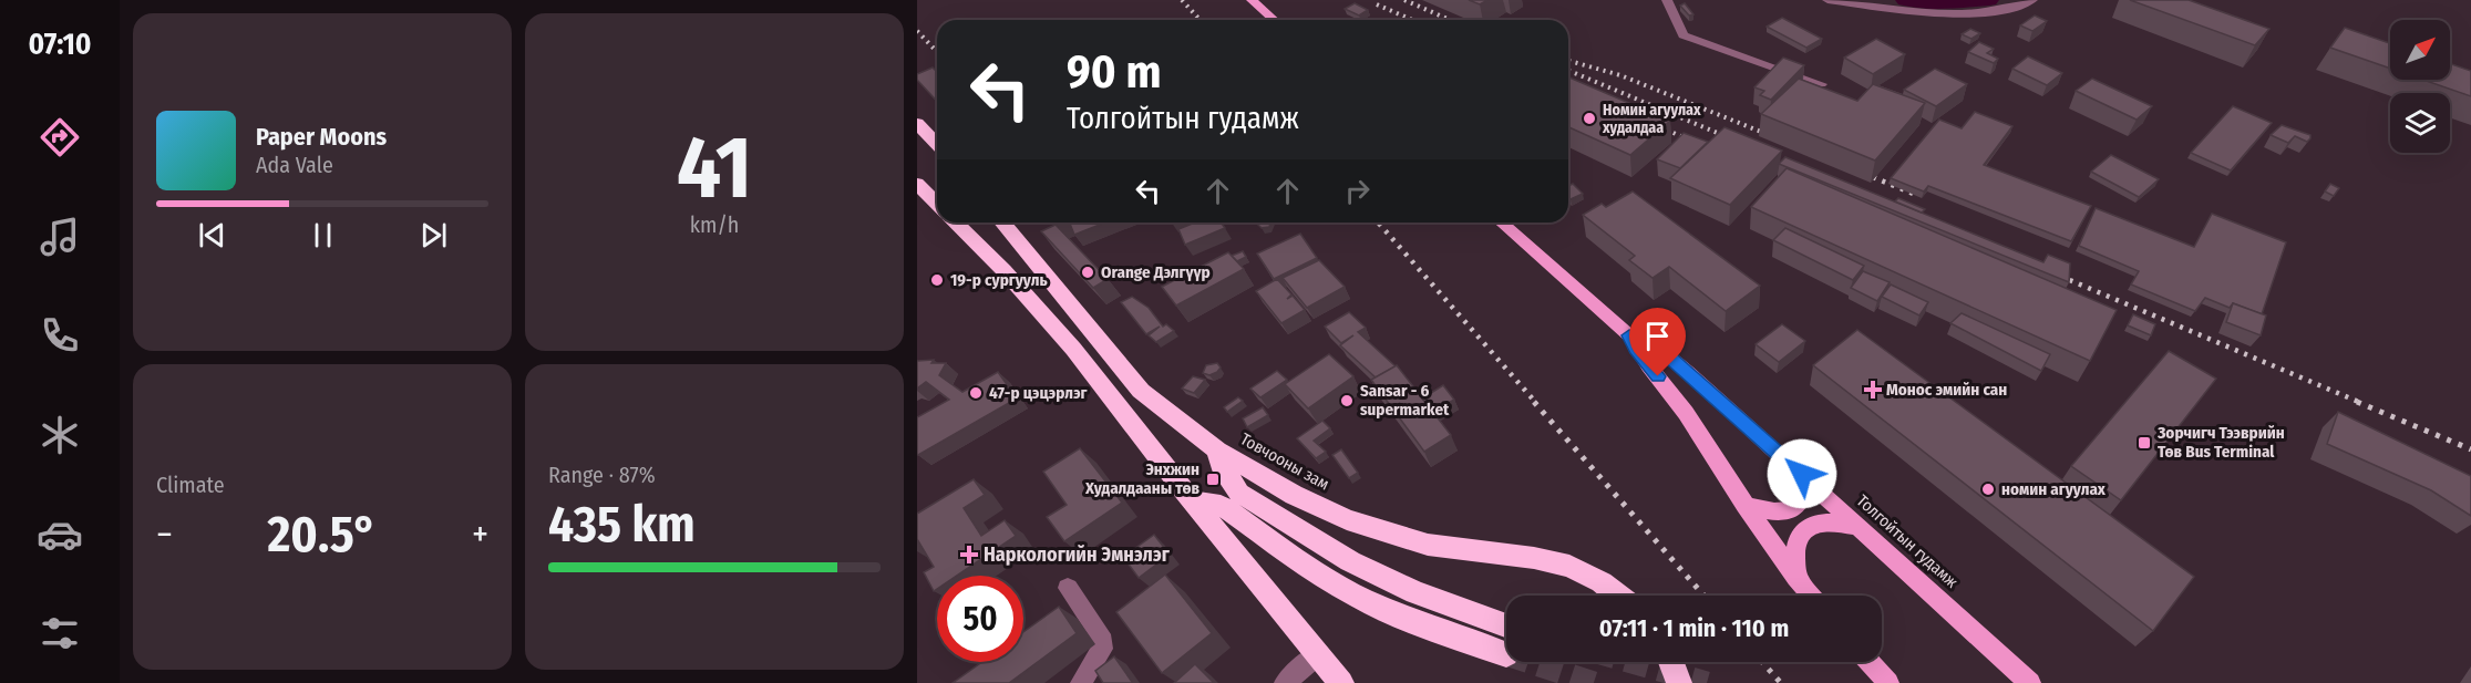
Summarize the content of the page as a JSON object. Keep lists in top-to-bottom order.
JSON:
{
  "streets": {
    "highway": ["Товчооны зам"],
    "main road": ["Толгойтын гудамж"]
  },
  "places": {
    "other": [
      "Номин агуулах худалдаа",
      "Orange Дэлгүүр",
      "19-р сургууль",
      "47-р цэцэрлэг",
      "Sansar - 6 supermarket",
      "номин агуулах"
    ],
    "health": ["Монос эмийн сан", "Наркологийн Эмнэлэг"],
    "transit": ["Зорчигч Тээврийн Төв Bus Terminal", "Энхжин Худалдааны төв"]
  },
  "north": "top right",
  "page": {
    "tabs": "07:10",
    "tile": [
      ["41", "km/h"],
      "Climate",
      ["Range · 87%", "435 km"]
    ],
    "turn": ["90 m", "Толгойтын гудамж"],
    "song": ["Paper Moons", "Ada Vale"],
    "heat": ["−", "20.5°", "+"],
    "limit": "50",
    "trip": "07:11 · 1 min · 110 m"
  }
}
